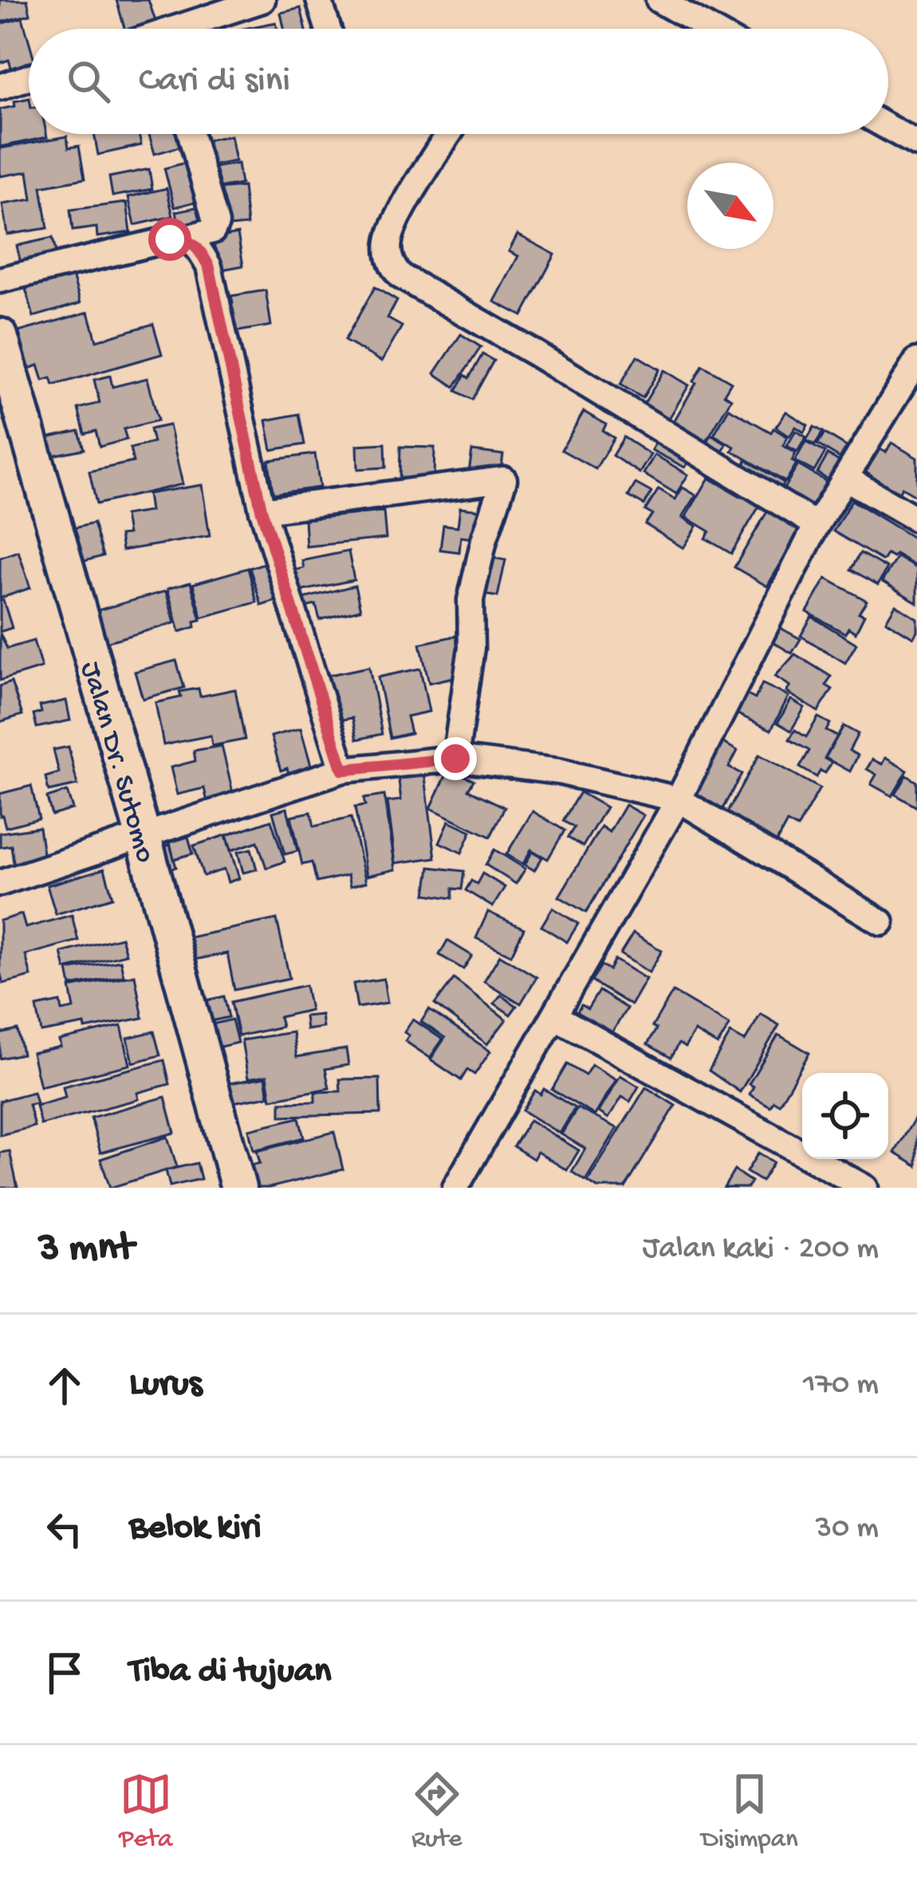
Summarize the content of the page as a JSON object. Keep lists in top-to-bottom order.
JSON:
{
  "streets": {
    "street": ["Jalan Dr. Sutomo"]
  },
  "north": "bottom right",
  "page": {
    "search": "Cari di sini",
    "heading": ["3 mnt", "Jalan kaki · 200 m"],
    "list": [
      ["Lurus", "170 m"],
      ["Belok kiri", "30 m"],
      "Tiba di tujuan"
    ],
    "nav": ["Peta", "Rute", "Disimpan"]
  }
}
